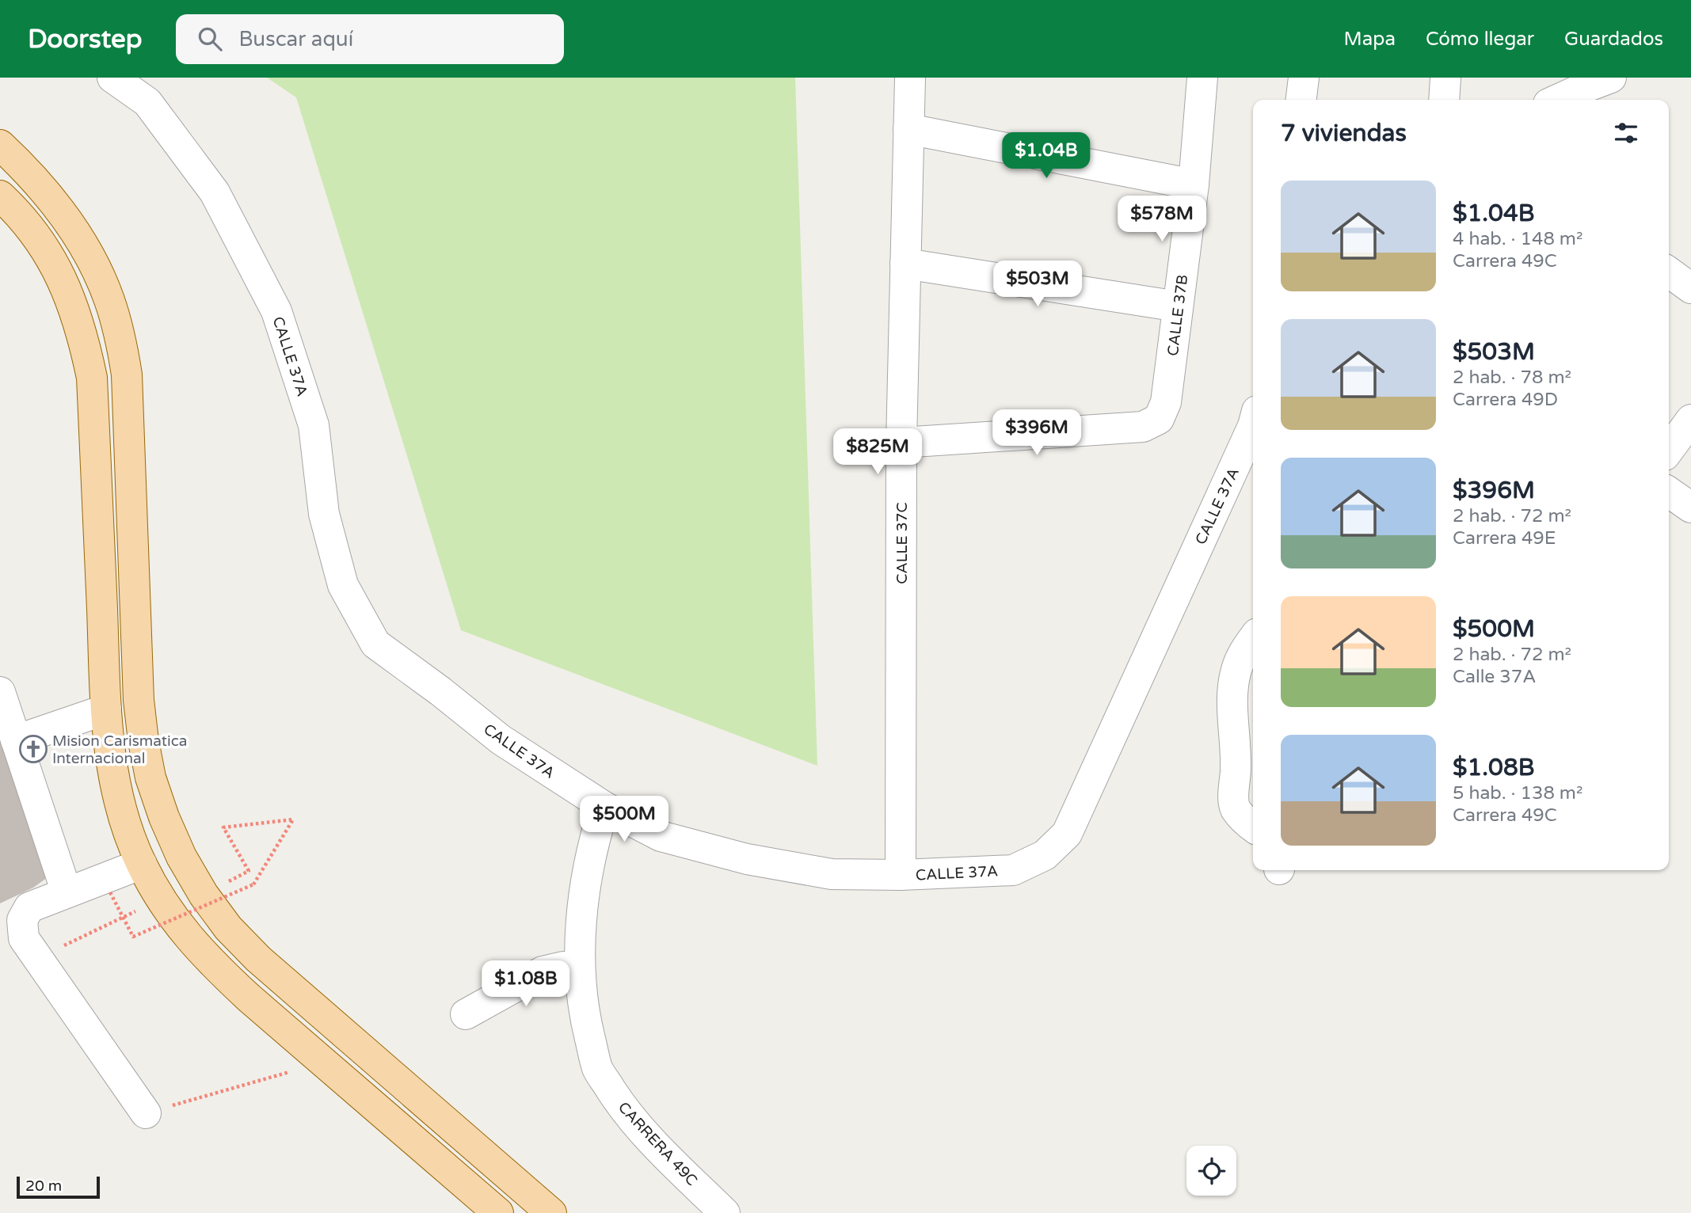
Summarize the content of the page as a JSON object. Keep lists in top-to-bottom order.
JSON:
{
  "streets": {
    "street": [
      "CALLE 37B",
      "CALLE 37A",
      "CALLE 37C",
      "CARRERA 49C"
    ]
  },
  "crossings": [
    ["CALLE 37B", "CALLE 37C"],
    ["CALLE 37A", "CALLE 37C"],
    ["CALLE 37A", "CARRERA 49C"]
  ],
  "places": {
    "church": ["Mision Carismatica Internacional"]
  },
  "scale_bar": "20 m",
  "page": {
    "header": "Doorstep",
    "search": "Buscar aquí",
    "nav": ["Mapa", "Cómo llegar", "Guardados"],
    "heading": "7 viviendas",
    "price": [
      "$1.04B",
      "$578M",
      "$503M",
      "$396M",
      "$825M",
      "$500M",
      "$1.08B"
    ],
    "list": [
      {
        "name": "$1.04B",
        "note": "4 hab. · 148 m² · Carrera 49C"
      },
      {
        "name": "$503M",
        "note": "2 hab. · 78 m² · Carrera 49D"
      },
      {
        "name": "$396M",
        "note": "2 hab. · 72 m² · Carrera 49E"
      },
      {
        "name": "$500M",
        "note": "2 hab. · 72 m² · Calle 37A"
      },
      {
        "name": "$1.08B",
        "note": "5 hab. · 138 m² · Carrera 49C"
      }
    ],
    "scale": "20 m"
  }
}
